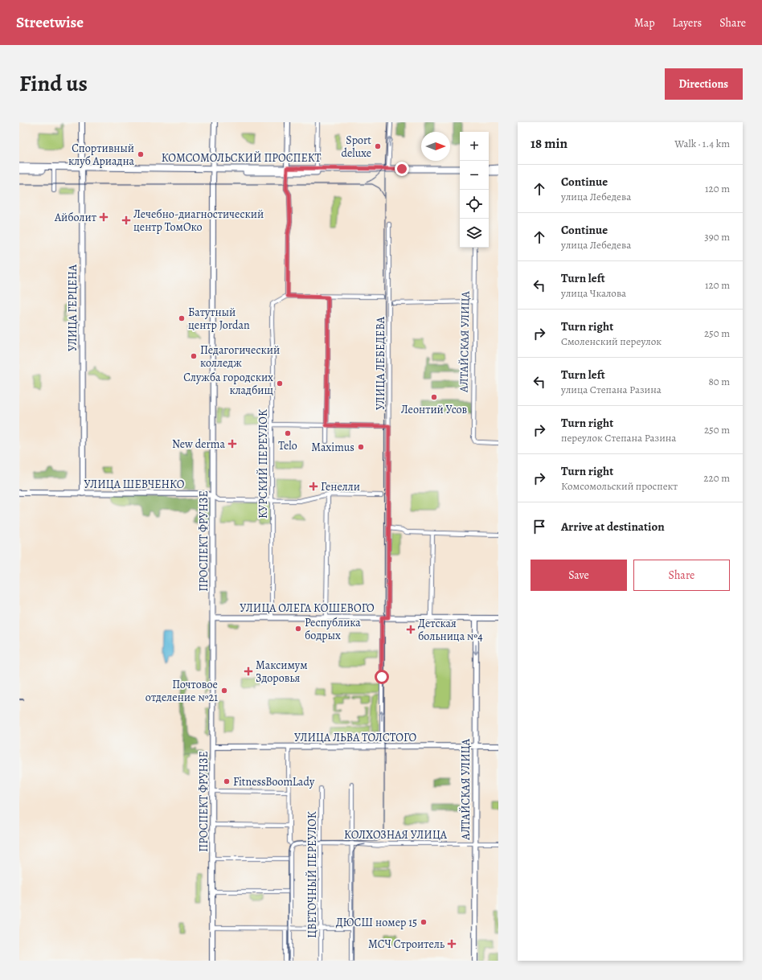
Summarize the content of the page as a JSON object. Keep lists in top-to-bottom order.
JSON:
{
  "streets": {
    "main road": ["КОМСОМОЛЬСКИЙ ПРОСПЕКТ"],
    "street": [
      "УЛИЦА ГЕРЦЕНА",
      "АЛТАЙСКАЯ УЛИЦА",
      "УЛИЦА ЛЕБЕДЕВА",
      "КУРСКИЙ ПЕРЕУЛОК",
      "УЛИЦА ШЕВЧЕНКО",
      "ПРОСПЕКТ ФРУНЗЕ",
      "УЛИЦА ОЛЕГА КОШЕВОГО",
      "УЛИЦА ЛЬВА ТОЛСТОГО",
      "КОЛХОЗНАЯ УЛИЦА",
      "ЦВЕТОЧНЫЙ ПЕРЕУЛОК"
    ]
  },
  "crossings": [
    ["КОМСОМОЛЬСКИЙ ПРОСПЕКТ", "УЛИЦА ГЕРЦЕНА"],
    ["КОМСОМОЛЬСКИЙ ПРОСПЕКТ", "ПРОСПЕКТ ФРУНЗЕ"],
    ["УЛИЦА ГЕРЦЕНА", "УЛИЦА ШЕВЧЕНКО"],
    ["АЛТАЙСКАЯ УЛИЦА", "УЛИЦА ОЛЕГА КОШЕВОГО"],
    ["АЛТАЙСКАЯ УЛИЦА", "УЛИЦА ЛЬВА ТОЛСТОГО"],
    ["АЛТАЙСКАЯ УЛИЦА", "КОЛХОЗНАЯ УЛИЦА"],
    ["УЛИЦА ЛЕБЕДЕВА", "УЛИЦА ОЛЕГА КОШЕВОГО"],
    ["КУРСКИЙ ПЕРЕУЛОК", "УЛИЦА ШЕВЧЕНКО"],
    ["КУРСКИЙ ПЕРЕУЛОК", "УЛИЦА ОЛЕГА КОШЕВОГО"],
    ["УЛИЦА ШЕВЧЕНКО", "ПРОСПЕКТ ФРУНЗЕ"],
    ["ПРОСПЕКТ ФРУНЗЕ", "УЛИЦА ОЛЕГА КОШЕВОГО"],
    ["ПРОСПЕКТ ФРУНЗЕ", "УЛИЦА ЛЬВА ТОЛСТОГО"],
    ["КОЛХОЗНАЯ УЛИЦА", "ЦВЕТОЧНЫЙ ПЕРЕУЛОК"]
  ],
  "places": {
    "other": [
      "Sport deluxe",
      "Спортивный клуб Ариадна",
      "Батутный центр Jordan",
      "Педагогический колледж",
      "Служба городских кладбищ",
      "Леонтий Усов",
      "Telo",
      "Maximus",
      "Республика бодрых",
      "Почтовое отделение №21",
      "FitnessBoomLady",
      "ДЮСШ номер 15"
    ],
    "health": [
      "Айболит",
      "Лечебно-диагностический центр ТомОко",
      "New derma",
      "Генелли",
      "Детская больница №4",
      "Максимум Здоровья",
      "МСЧ Строитель"
    ]
  },
  "north": "right",
  "page": {
    "header": "Streetwise",
    "nav": ["Map", "Layers", "Share"],
    "title": "Find us",
    "buttons": [
      "Directions",
      ["Save", "Share"]
    ],
    "heading": ["18 min", "Walk · 1.4 km"],
    "map_buttons": ["+", "−"],
    "list": [
      ["Continue", "улица Лебедева", "120 m"],
      ["Continue", "улица Лебедева", "390 m"],
      ["Turn left", "улица Чкалова", "120 m"],
      ["Turn right", "Смоленский переулок", "250 m"],
      ["Turn left", "улица Степана Разина", "80 m"],
      ["Turn right", "переулок Степана Разина", "250 m"],
      ["Turn right", "Комсомольский проспект", "220 m"],
      "Arrive at destination"
    ]
  }
}
